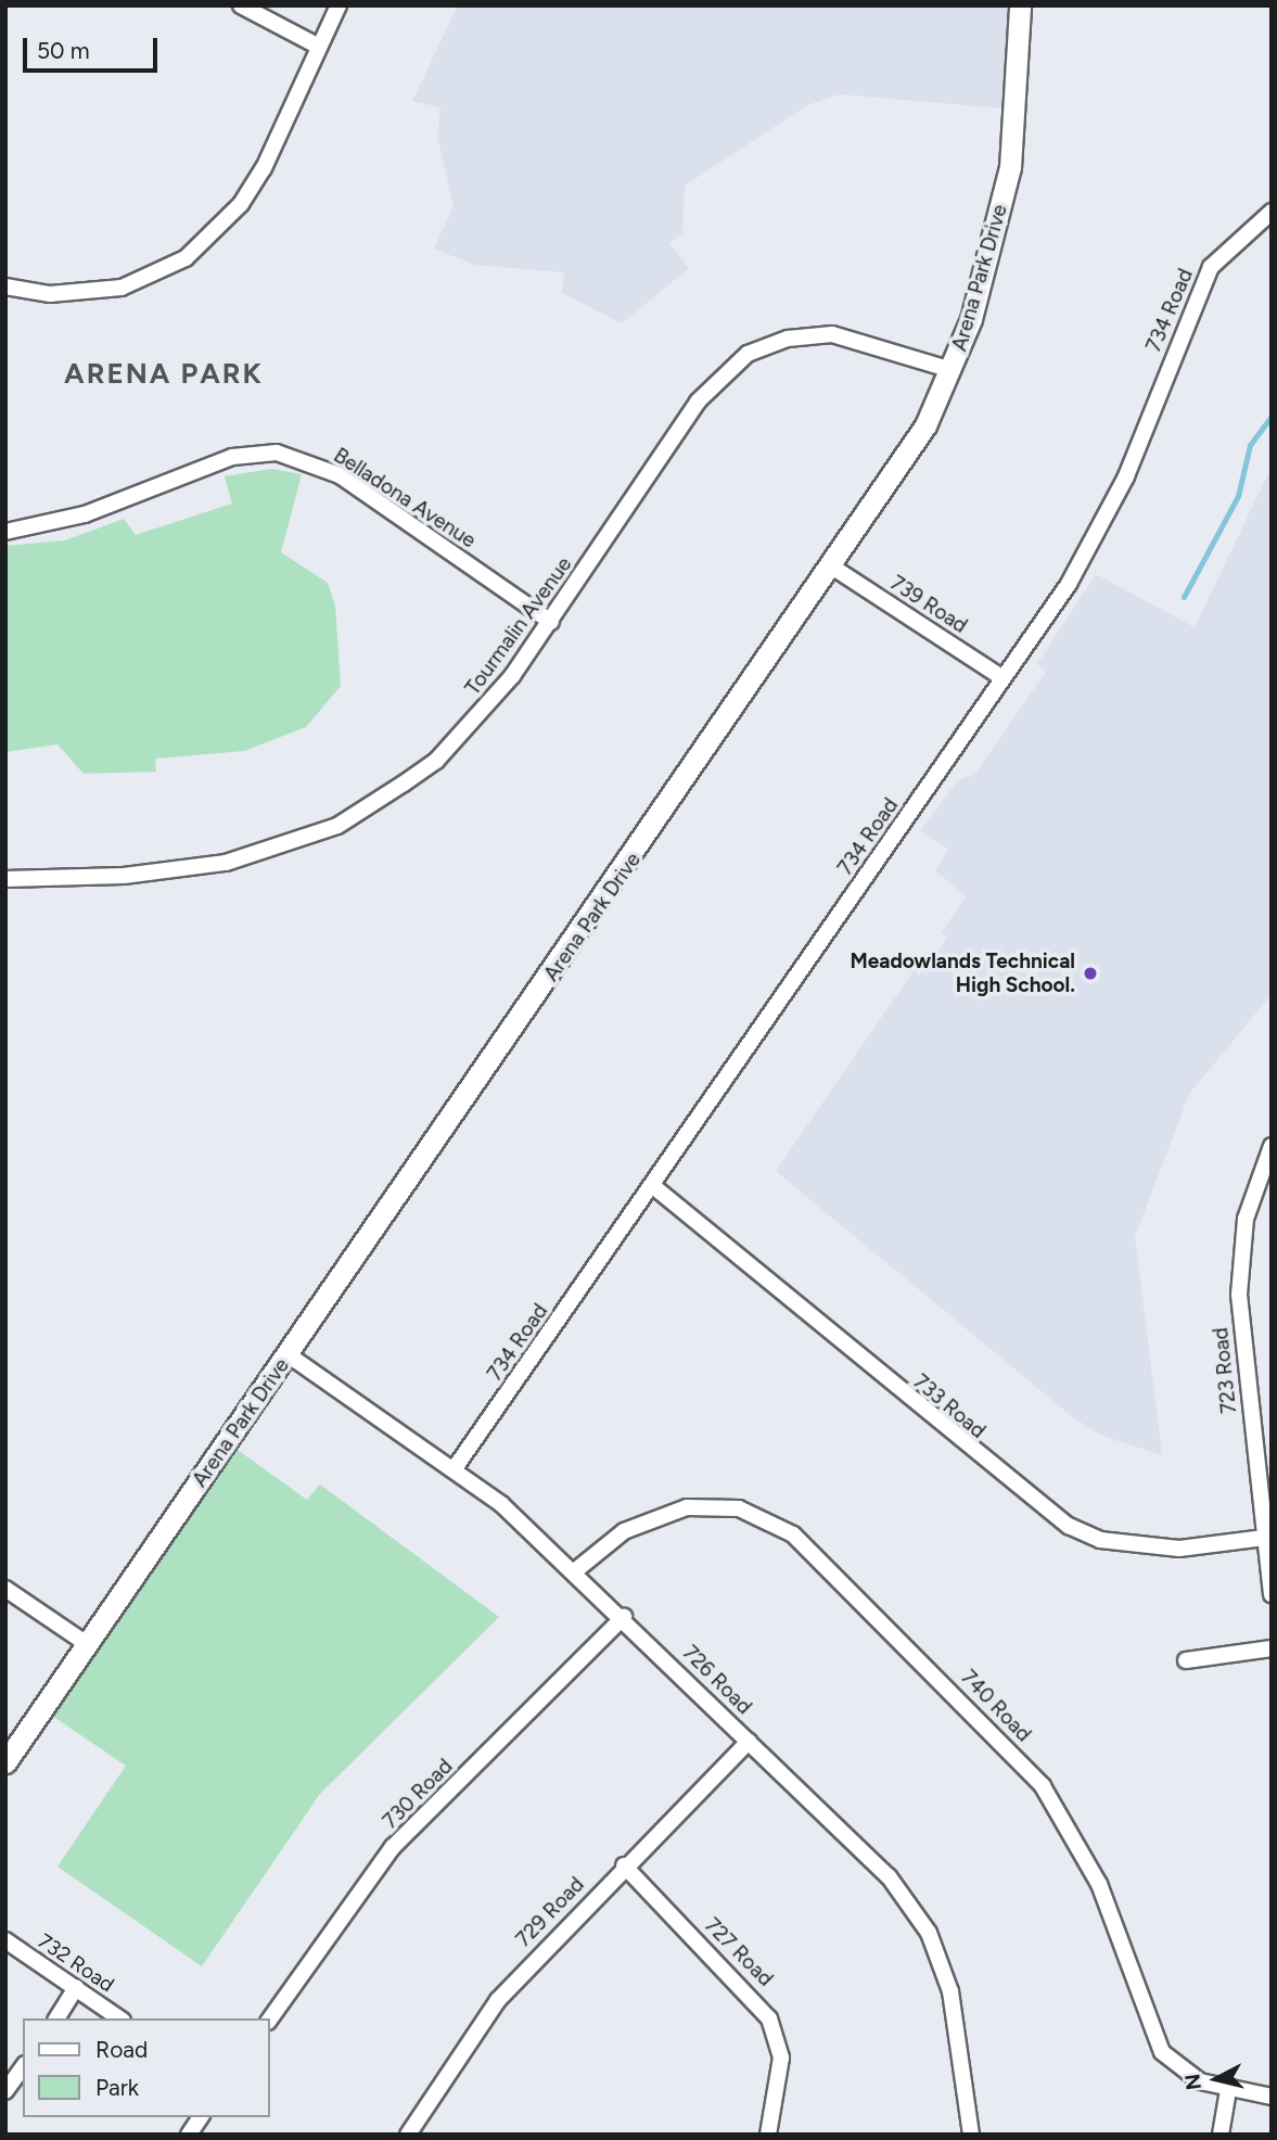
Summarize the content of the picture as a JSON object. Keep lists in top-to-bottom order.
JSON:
{
  "streets": {
    "street": [
      "Arena Park Drive",
      "734 Road",
      "Belladona Avenue",
      "739 Road",
      "Tourmalin Avenue",
      "723 Road",
      "733 Road",
      "726 Road",
      "740 Road",
      "730 Road",
      "729 Road",
      "727 Road",
      "732 Road"
    ]
  },
  "crossings": [
    ["Arena Park Drive", "739 Road"],
    ["Arena Park Drive", "Tourmalin Avenue"],
    ["Arena Park Drive", "726 Road"],
    ["734 Road", "739 Road"],
    ["734 Road", "733 Road"],
    ["734 Road", "726 Road"],
    ["Belladona Avenue", "Tourmalin Avenue"],
    ["723 Road", "733 Road"],
    ["726 Road", "740 Road"],
    ["726 Road", "730 Road"],
    ["726 Road", "729 Road"],
    ["729 Road", "727 Road"]
  ],
  "districts": ["ARENA PARK"],
  "places": ["Meadowlands Technical High School."],
  "legend": ["Road", "Park"],
  "scale_bar": "50 m",
  "north": "left"
}
